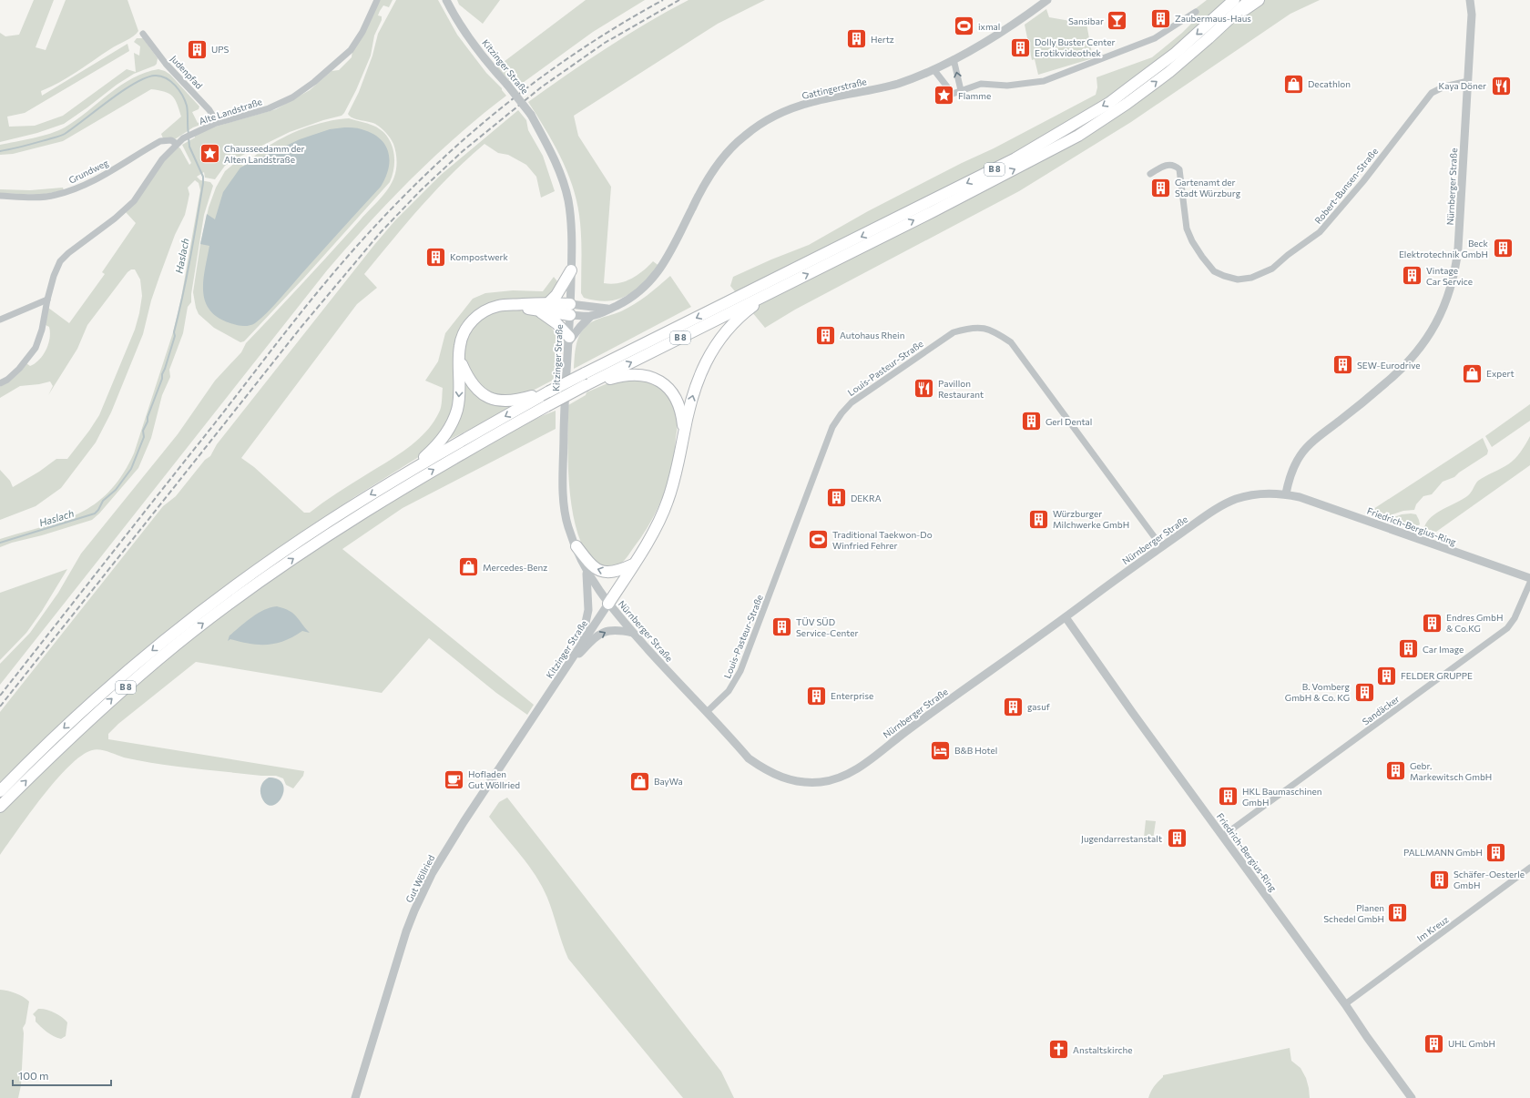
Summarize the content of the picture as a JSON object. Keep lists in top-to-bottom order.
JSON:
{
  "streets": {
    "highway": ["B 8"],
    "street": [
      "Kitzinger Straße",
      "Judenpfad",
      "Gattingerstraße",
      "Alte Landstraße",
      "Grundweg",
      "Robert-Bunsen-Straße",
      "Nürnberger Straße",
      "Louis-Pasteur-Straße",
      "Friedrich-Bergius-Ring",
      "Sandäcker",
      "Gut Wöllried",
      "Im Kreuz"
    ]
  },
  "crossings": [
    ["Kitzinger Straße", "Gattingerstraße"],
    ["Kitzinger Straße", "Nürnberger Straße"],
    ["Kitzinger Straße", "Gut Wöllried"],
    ["Judenpfad", "Alte Landstraße"],
    ["Alte Landstraße", "Grundweg"],
    ["Robert-Bunsen-Straße", "Nürnberger Straße"],
    ["Nürnberger Straße", "Louis-Pasteur-Straße"],
    ["Nürnberger Straße", "Friedrich-Bergius-Ring"],
    ["Friedrich-Bergius-Ring", "Sandäcker"],
    ["Friedrich-Bergius-Ring", "Im Kreuz"]
  ],
  "water": ["Haslach"],
  "places": {
    "building": [
      "Zaubermaus-Haus",
      "Hertz",
      "Dolly Buster Center Erotikvideothek",
      "UPS",
      "Gartenamt der Stadt Würzburg",
      "Beck Elektrotechnik GmbH",
      "Kompostwerk",
      "Vintage Car Service",
      "Autohaus Rhein",
      "SEW-Eurodrive",
      "Gerl Dental",
      "DEKRA",
      "Würzburger Milchwerke GmbH",
      "Endres GmbH & Co.KG",
      "TÜV SÜD Service-Center",
      "Car Image",
      "FELDER GRUPPE",
      "B. Vomberg GmbH & Co. KG",
      "Enterprise",
      "gasuf",
      "Gebr. Markewitsch GmbH",
      "HKL Baumaschinen GmbH",
      "Jugendarrestanstalt",
      "PALLMANN GmbH",
      "Schäfer-Oesterle GmbH",
      "Planen Schedel GmbH",
      "UHL GmbH"
    ],
    "bar": ["Sansibar"],
    "sports": ["ixmal", "Traditional Taekwon-Do Winfried Fehrer"],
    "shop": [
      "Decathlon",
      "Expert",
      "Mercedes-Benz",
      "BayWa"
    ],
    "restaurant": ["Kaya Döner", "Pavillon Restaurant"],
    "place": ["Flamme", "Chausseedamm der Alten Landstraße"],
    "hotel": ["B&B Hotel"],
    "cafe": ["Hofladen Gut Wöllried"],
    "church": ["Anstaltskirche"]
  },
  "scale_bar": "100 m"
}
